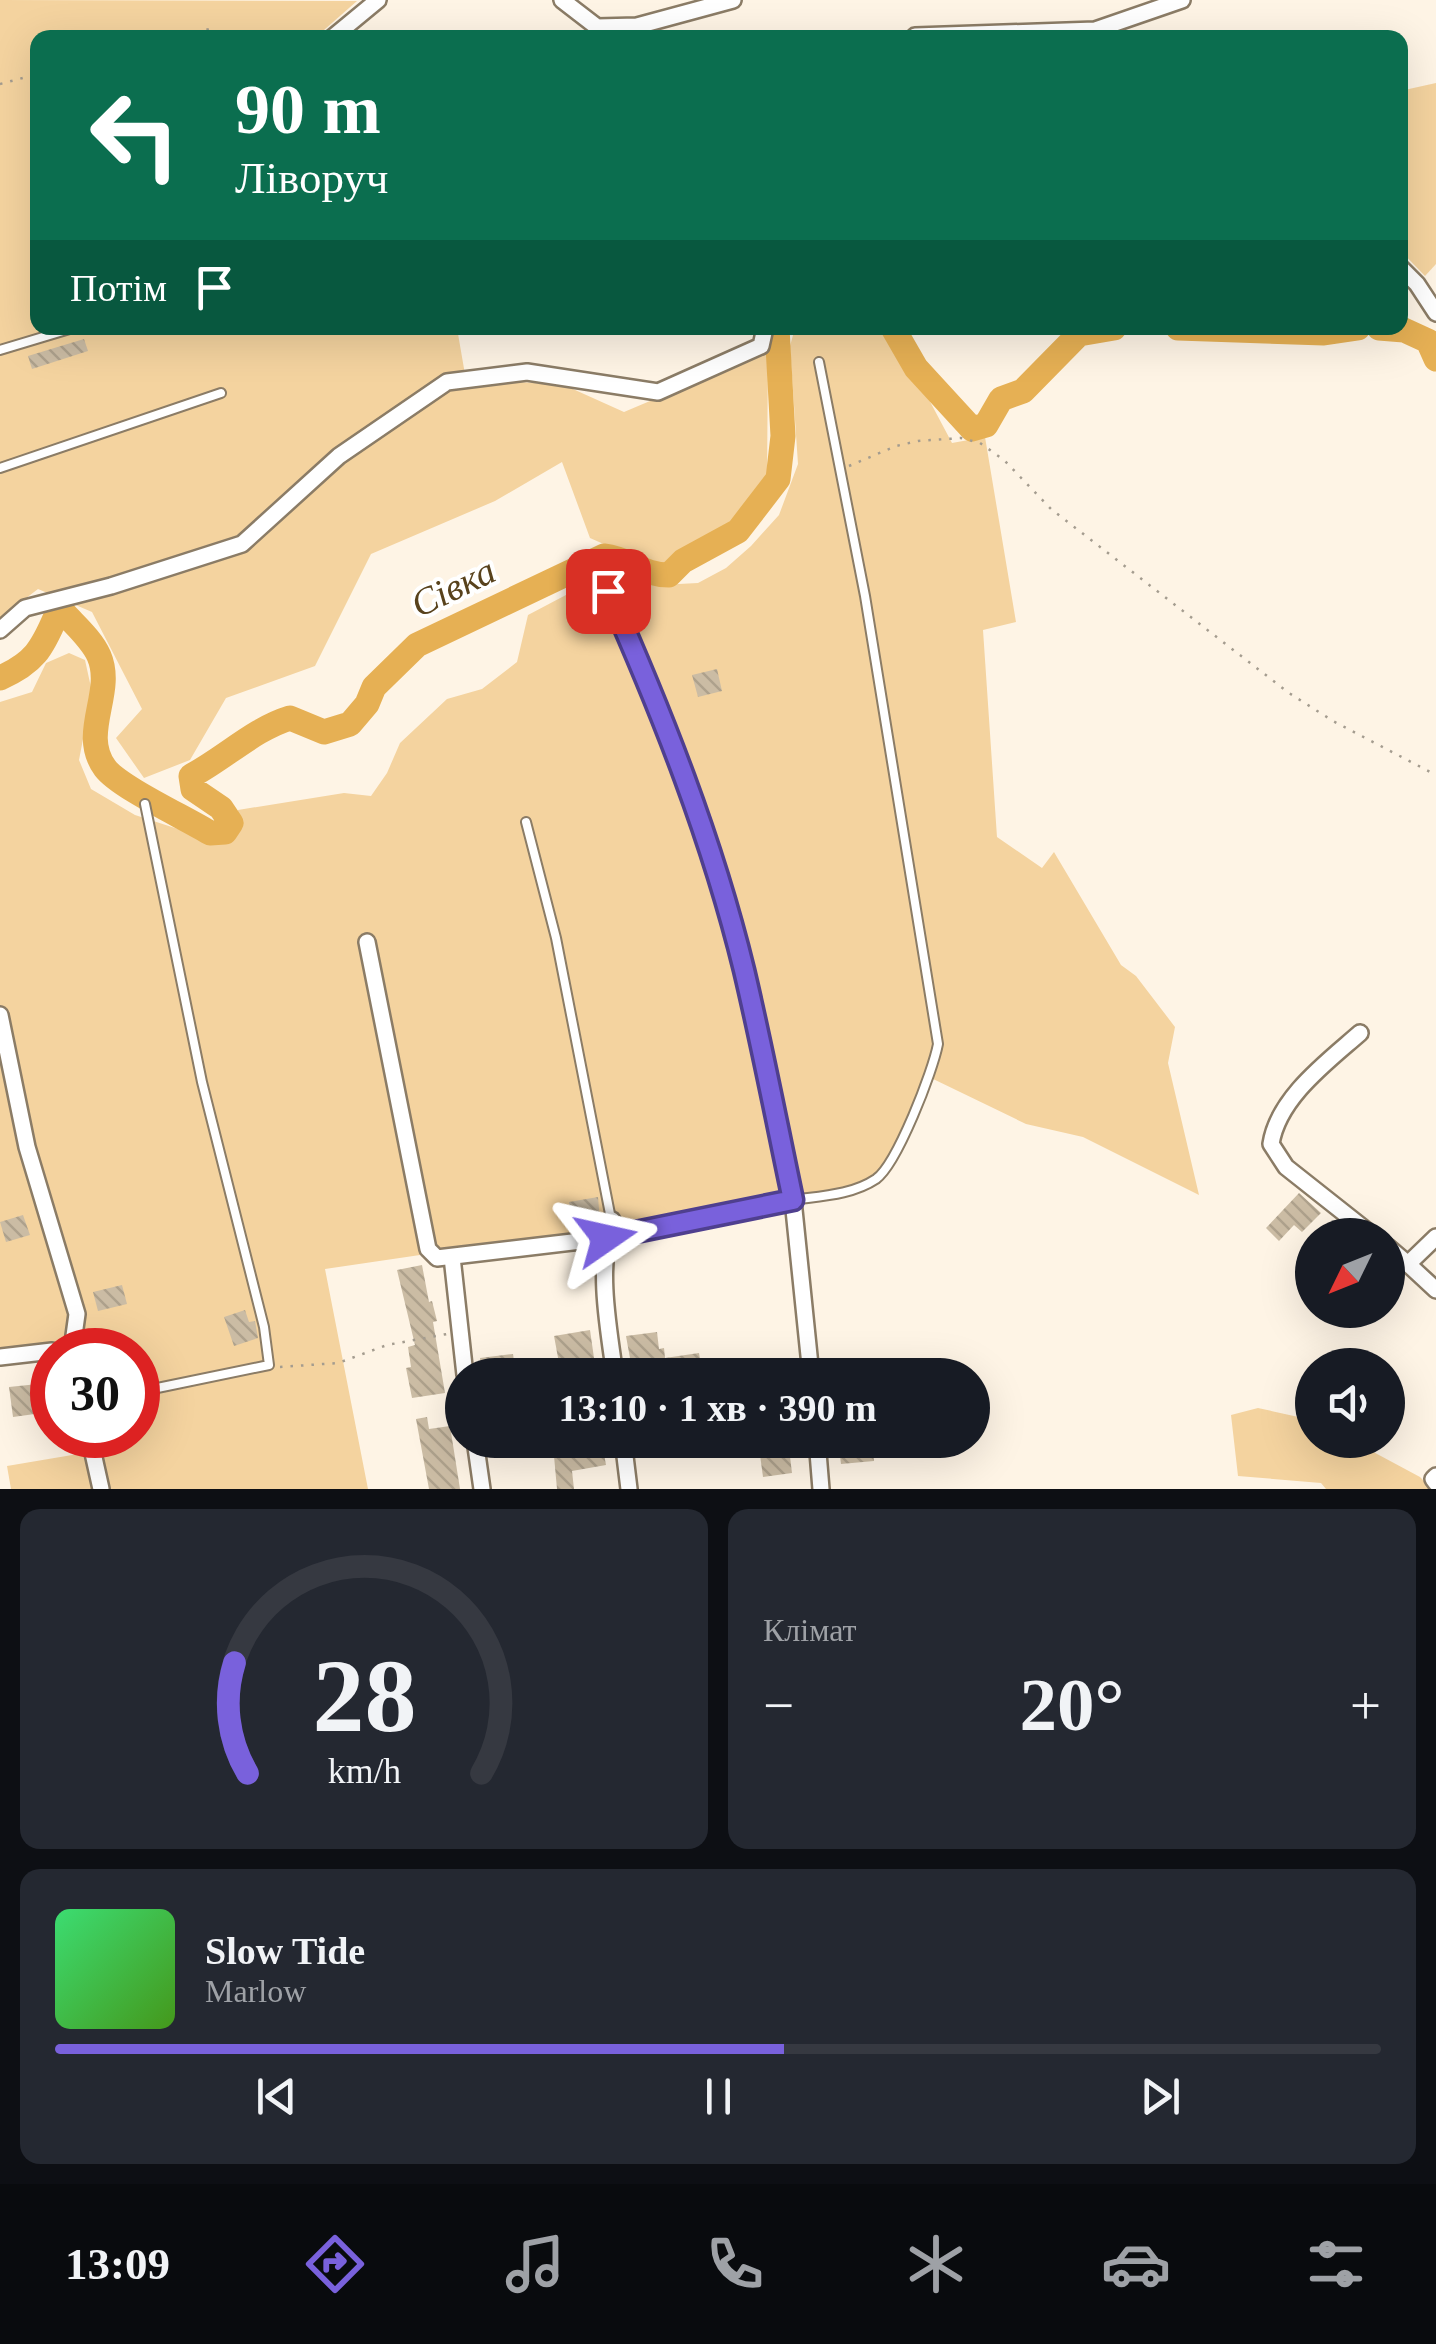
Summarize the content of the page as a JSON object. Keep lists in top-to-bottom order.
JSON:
{
  "water": ["Сівка"],
  "north": "bottom left",
  "page": {
    "turn": ["90 m", "Ліворуч"],
    "then": "Потім",
    "limit": "30",
    "trip": "13:10 · 1 хв · 390 m",
    "tile": "Клімат",
    "heat": ["−", "20°", "+"],
    "song": ["Slow Tide", "Marlow"],
    "tabs": "13:09",
    "gauge": ["28", "km/h"]
  }
}
